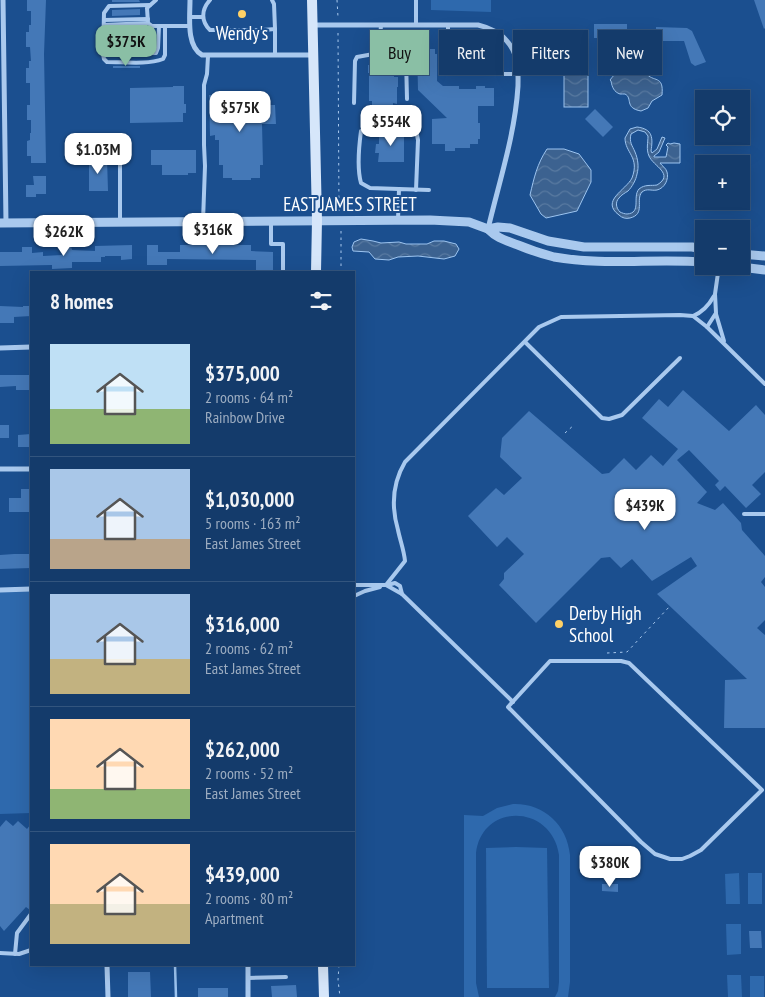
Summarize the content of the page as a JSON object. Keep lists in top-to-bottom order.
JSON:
{
  "streets": {
    "street": ["EAST JAMES STREET"]
  },
  "places": ["Wendy's", "Derby High School"],
  "page": {
    "price": [
      "$375K",
      "$575K",
      "$554K",
      "$1.03M",
      "$316K",
      "$262K",
      "$439K",
      "$380K"
    ],
    "chip": [
      "Buy",
      "Rent",
      "Filters",
      "New"
    ],
    "map_buttons": ["+", "−"],
    "heading": "8 homes",
    "list": [
      {
        "name": "$375,000",
        "note": "2 rooms · 64 m² · Rainbow Drive"
      },
      {
        "name": "$1,030,000",
        "note": "5 rooms · 163 m² · East James Street"
      },
      {
        "name": "$316,000",
        "note": "2 rooms · 62 m² · East James Street"
      },
      {
        "name": "$262,000",
        "note": "2 rooms · 52 m² · East James Street"
      },
      {
        "name": "$439,000",
        "note": "2 rooms · 80 m² · Apartment"
      }
    ]
  }
}
